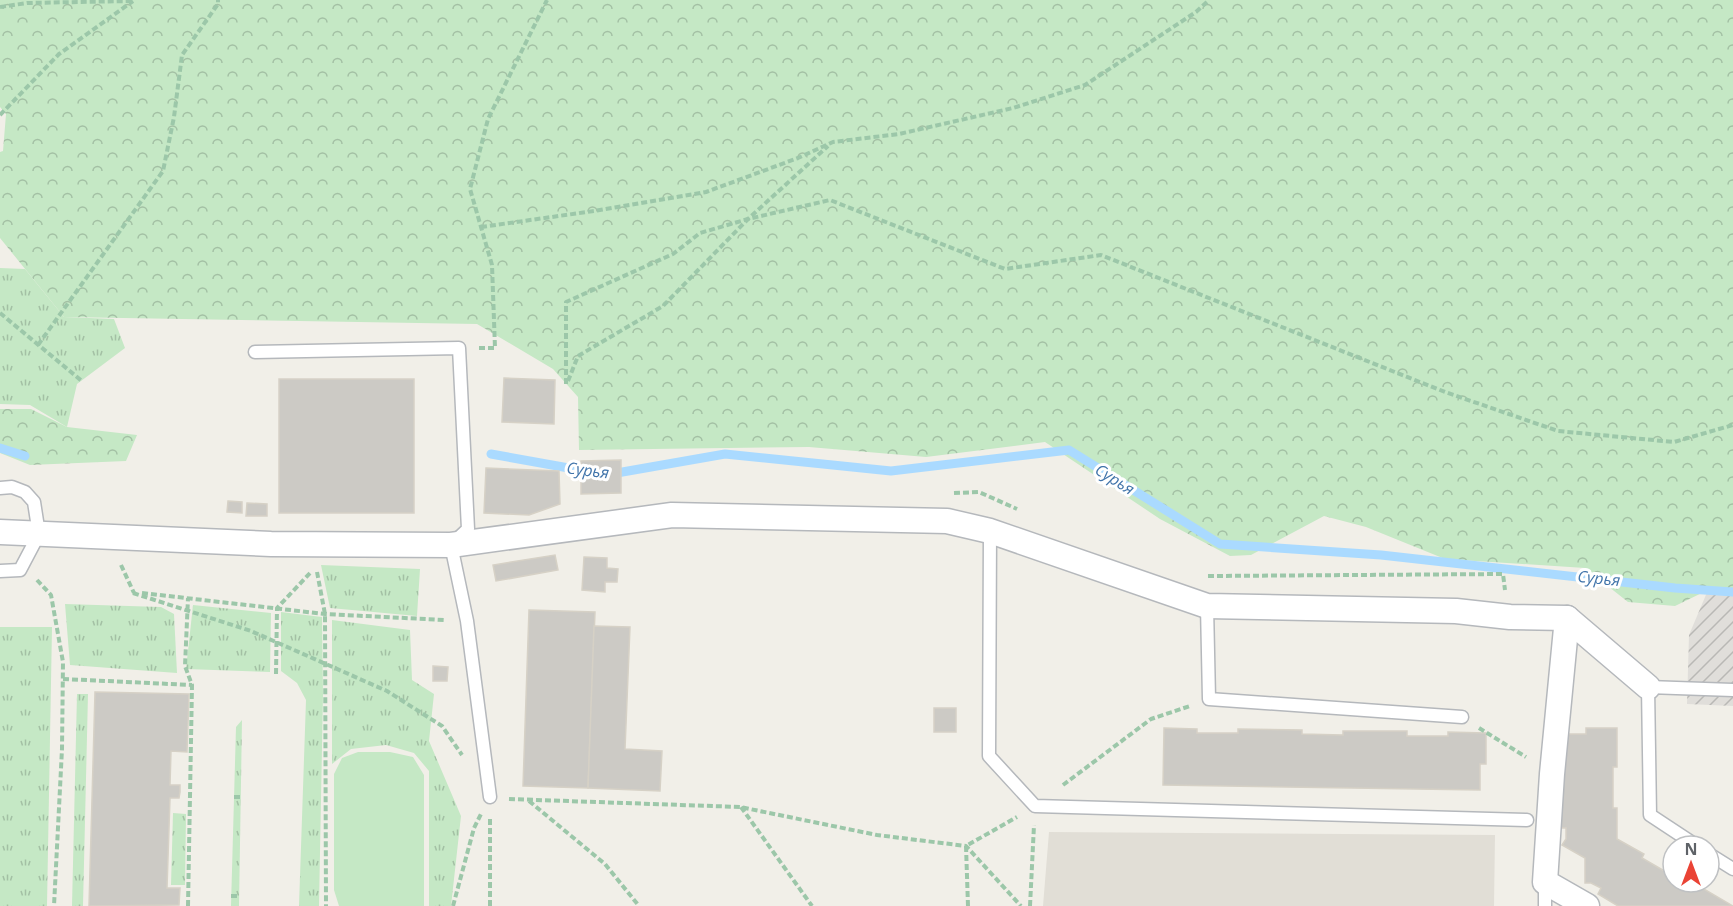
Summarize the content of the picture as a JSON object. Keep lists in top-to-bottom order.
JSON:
{
  "water": ["Сурья"],
  "north": "top"
}
